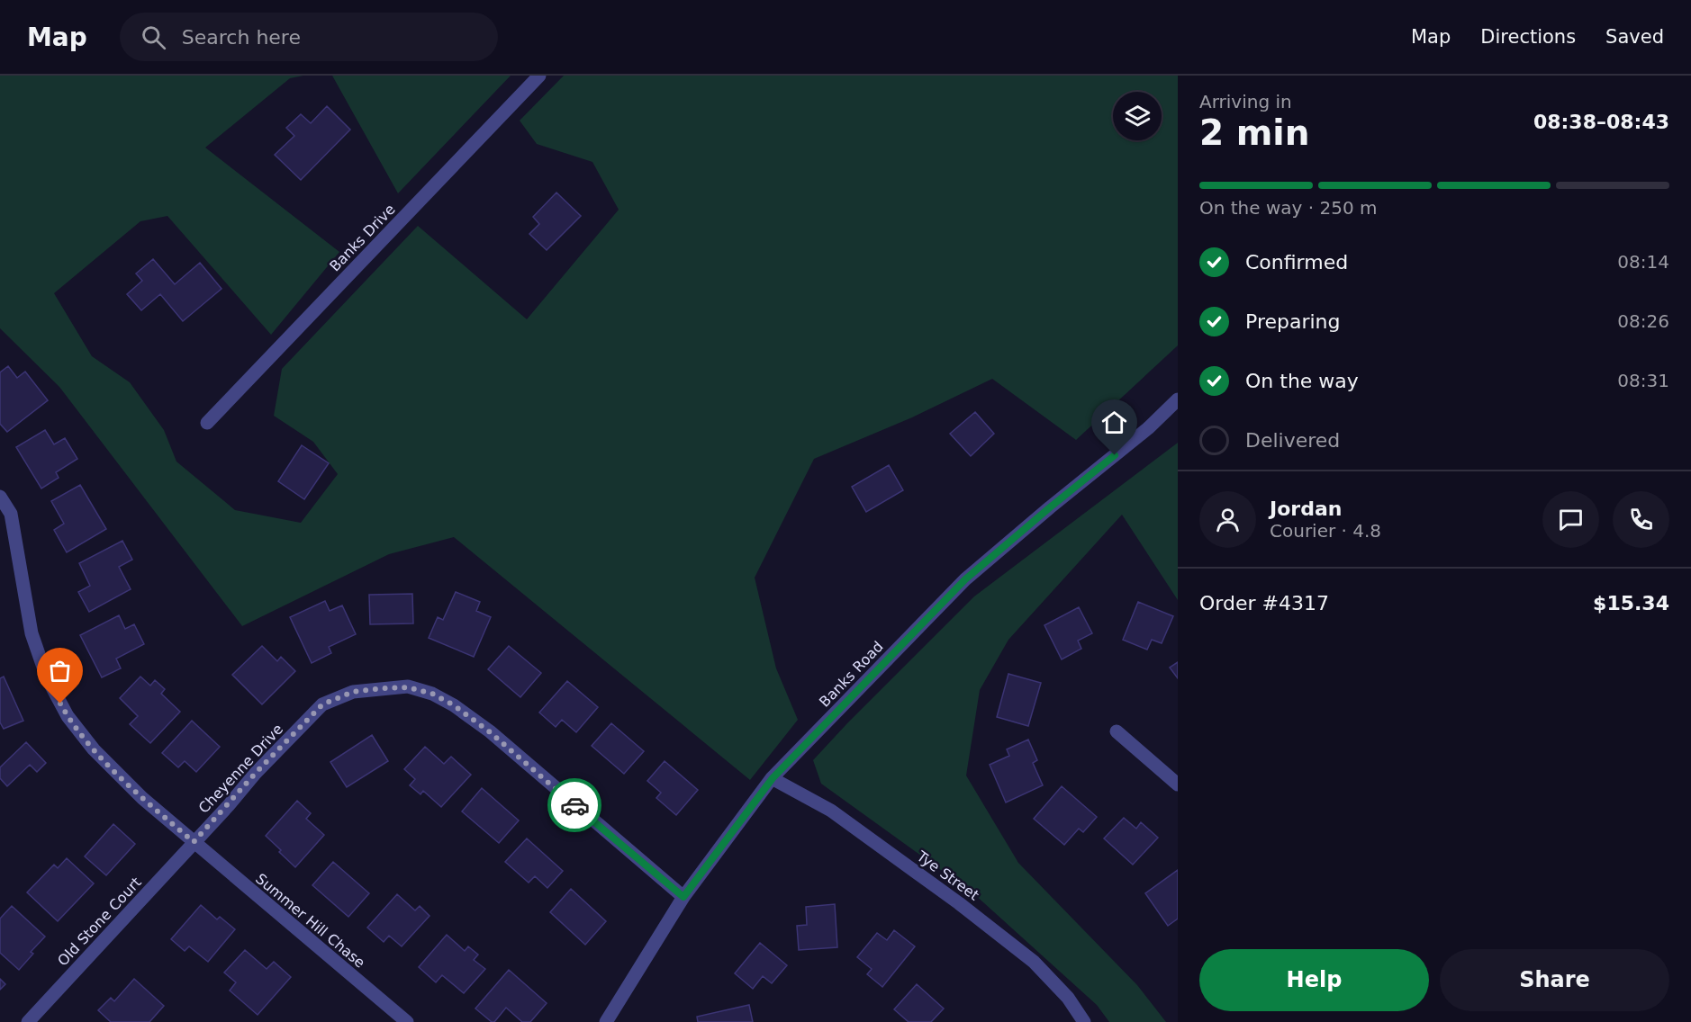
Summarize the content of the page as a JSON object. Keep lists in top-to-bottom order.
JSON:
{
  "streets": {
    "street": [
      "Banks Drive",
      "Banks Road",
      "Cheyenne Drive",
      "Tye Street",
      "Summer Hill Chase",
      "Old Stone Court"
    ]
  },
  "crossings": [
    ["Banks Road", "Cheyenne Drive"],
    ["Banks Road", "Tye Street"],
    ["Cheyenne Drive", "Summer Hill Chase"],
    ["Cheyenne Drive", "Old Stone Court"],
    ["Summer Hill Chase", "Old Stone Court"]
  ],
  "page": {
    "header": "Map",
    "search": "Search here",
    "nav": ["Map", "Directions", "Saved"],
    "heading": ["2 min", "Arriving in", "08:38–08:43"],
    "panel": [
      "Jordan",
      "Courier · 4.8",
      "Order #4317",
      "$15.34"
    ],
    "bar": "On the way · 250 m",
    "list": [
      ["Confirmed", "08:14"],
      ["Preparing", "08:26"],
      ["On the way", "08:31"],
      "Delivered"
    ],
    "buttons": ["Help", "Share"]
  }
}
